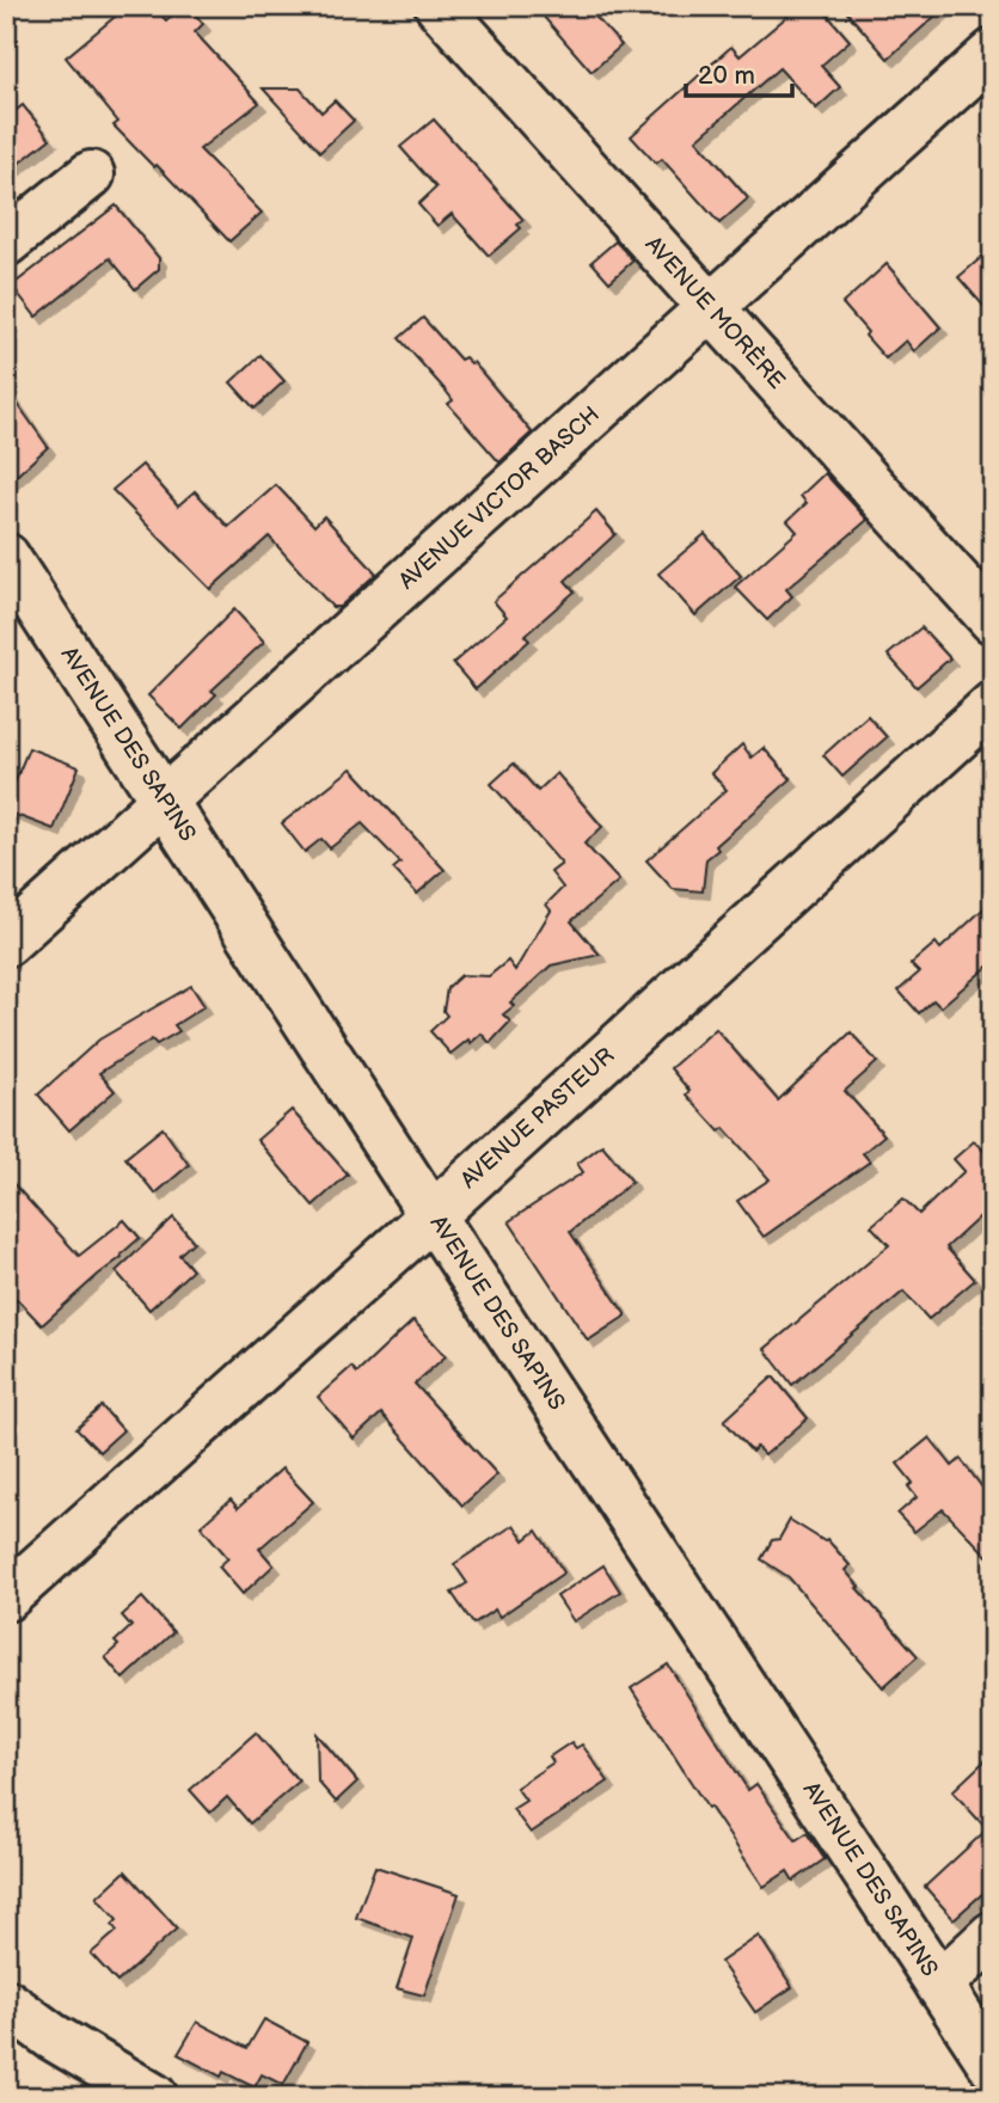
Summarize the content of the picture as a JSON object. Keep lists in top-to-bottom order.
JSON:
{
  "streets": {
    "street": [
      "AVENUE MORÈRE",
      "AVENUE VICTOR BASCH",
      "AVENUE DES SAPINS",
      "AVENUE PASTEUR"
    ]
  },
  "crossings": [
    ["AVENUE MORÈRE", "AVENUE VICTOR BASCH"],
    ["AVENUE VICTOR BASCH", "AVENUE DES SAPINS"],
    ["AVENUE DES SAPINS", "AVENUE PASTEUR"]
  ],
  "scale_bar": "20 m"
}
